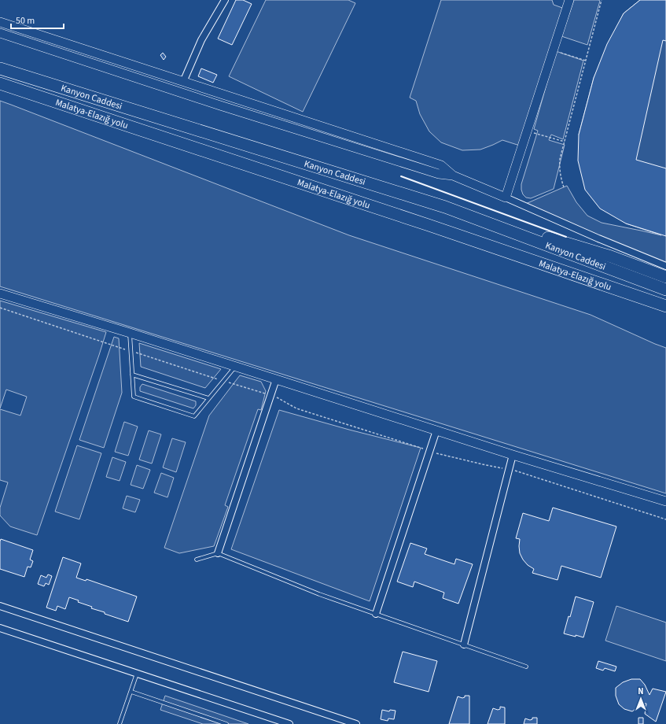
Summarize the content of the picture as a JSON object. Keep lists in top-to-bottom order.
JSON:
{
  "streets": {
    "highway": ["Kanyon Caddesi", "Malatya-Elazığ yolu"]
  },
  "scale_bar": "50 m",
  "north": "top"
}
